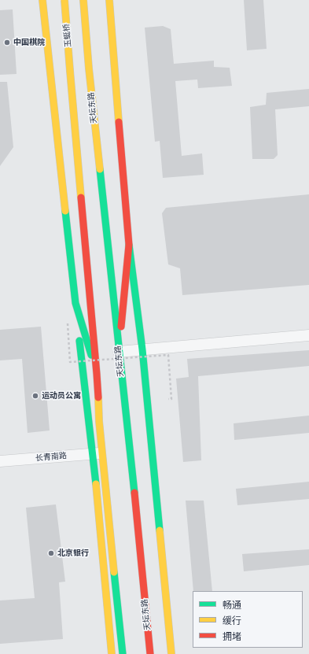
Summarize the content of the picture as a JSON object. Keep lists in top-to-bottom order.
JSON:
{
  "streets": {
    "street": ["玉蜓桥", "天坛东路", "长青南路"]
  },
  "places": ["中国棋院", "运动员公寓", "北京银行"],
  "legend": ["畅通", "缓行", "拥堵"]
}
